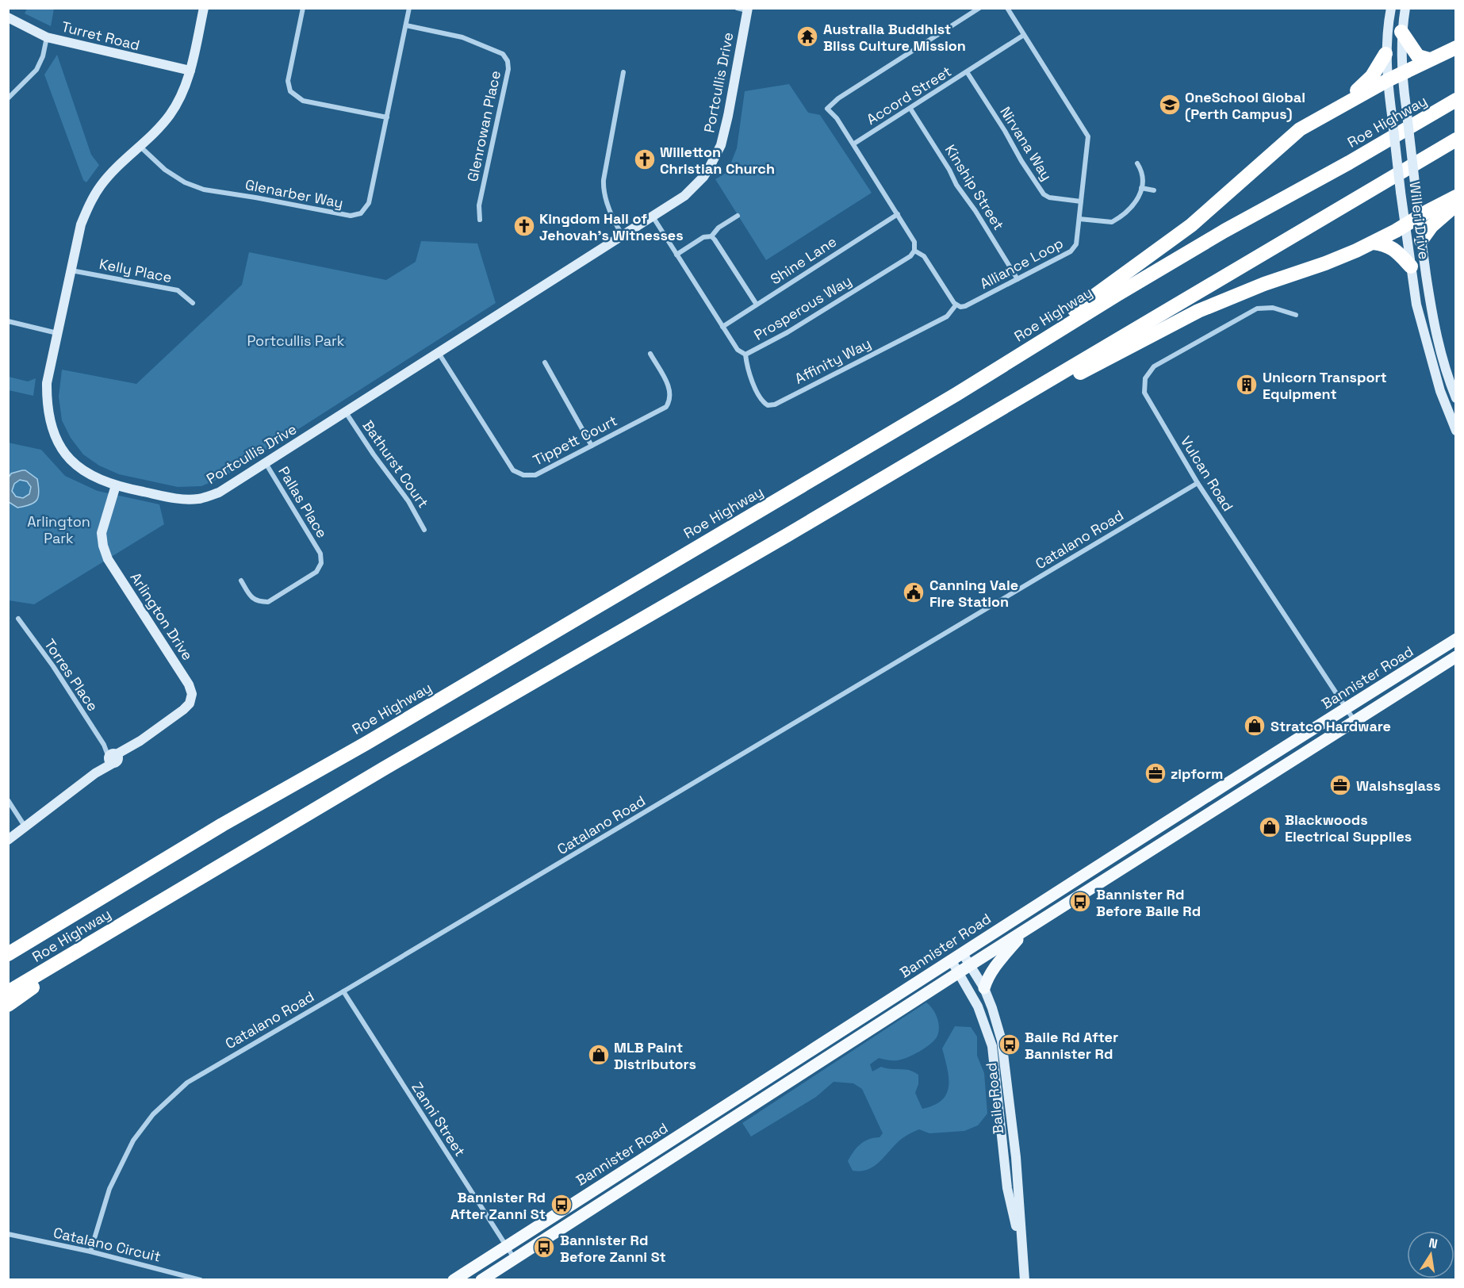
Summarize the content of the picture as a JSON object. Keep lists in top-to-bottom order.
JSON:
{
  "streets": {
    "highway": ["Roe Highway"],
    "main road": ["Bannister Road"],
    "street": [
      "Turret Road",
      "Portcullis Drive",
      "Accord Street",
      "Glenrowan Place",
      "Nirvana Way",
      "Kinship Street",
      "Glenarber Way",
      "Willeri Drive",
      "Shine Lane",
      "Alliance Loop",
      "Kelly Place",
      "Prosperous Way",
      "Affinity Way",
      "Tippett Court",
      "Bathurst Court",
      "Vulcan Road",
      "Pallas Place",
      "Catalano Road",
      "Arlington Drive",
      "Torres Place",
      "Baile Road",
      "Zanni Street",
      "Catalano Circuit"
    ]
  },
  "crossings": [
    ["Turret Road", "Portcullis Drive"],
    ["Portcullis Drive", "Glenarber Way"],
    ["Portcullis Drive", "Kelly Place"],
    ["Portcullis Drive", "Prosperous Way"],
    ["Portcullis Drive", "Tippett Court"],
    ["Portcullis Drive", "Bathurst Court"],
    ["Portcullis Drive", "Pallas Place"],
    ["Portcullis Drive", "Arlington Drive"],
    ["Accord Street", "Nirvana Way"],
    ["Accord Street", "Kinship Street"],
    ["Accord Street", "Alliance Loop"],
    ["Roe Highway", "Willeri Drive"],
    ["Glenrowan Place", "Glenarber Way"],
    ["Nirvana Way", "Alliance Loop"],
    ["Kinship Street", "Alliance Loop"],
    ["Shine Lane", "Prosperous Way"],
    ["Alliance Loop", "Affinity Way"],
    ["Prosperous Way", "Affinity Way"],
    ["Vulcan Road", "Catalano Road"],
    ["Vulcan Road", "Bannister Road"],
    ["Catalano Road", "Zanni Street"],
    ["Catalano Road", "Catalano Circuit"],
    ["Arlington Drive", "Torres Place"],
    ["Bannister Road", "Baile Road"],
    ["Bannister Road", "Zanni Street"]
  ],
  "parks": ["Portcullis Park", "Arlington Park"],
  "places": {
    "temple": ["Australia Buddhist Bliss Culture Mission"],
    "school or university": ["OneSchool Global (Perth Campus)"],
    "church": ["Willetton Christian Church", "Kingdom Hall of Jehovah's Witnesses"],
    "building": ["Unicorn Transport Equipment"],
    "public building": ["Canning Vale Fire Station"],
    "shop": ["Stratco Hardware", "Blackwoods Electrical Supplies", "MLB Paint Distributors"],
    "office": ["zipform", "Walshsglass"],
    "bus stop": [
      "Bannister Rd Before Baile Rd",
      "Baile Rd After Bannister Rd",
      "Bannister Rd After Zanni St",
      "Bannister Rd Before Zanni St"
    ]
  },
  "north": "top"
}
